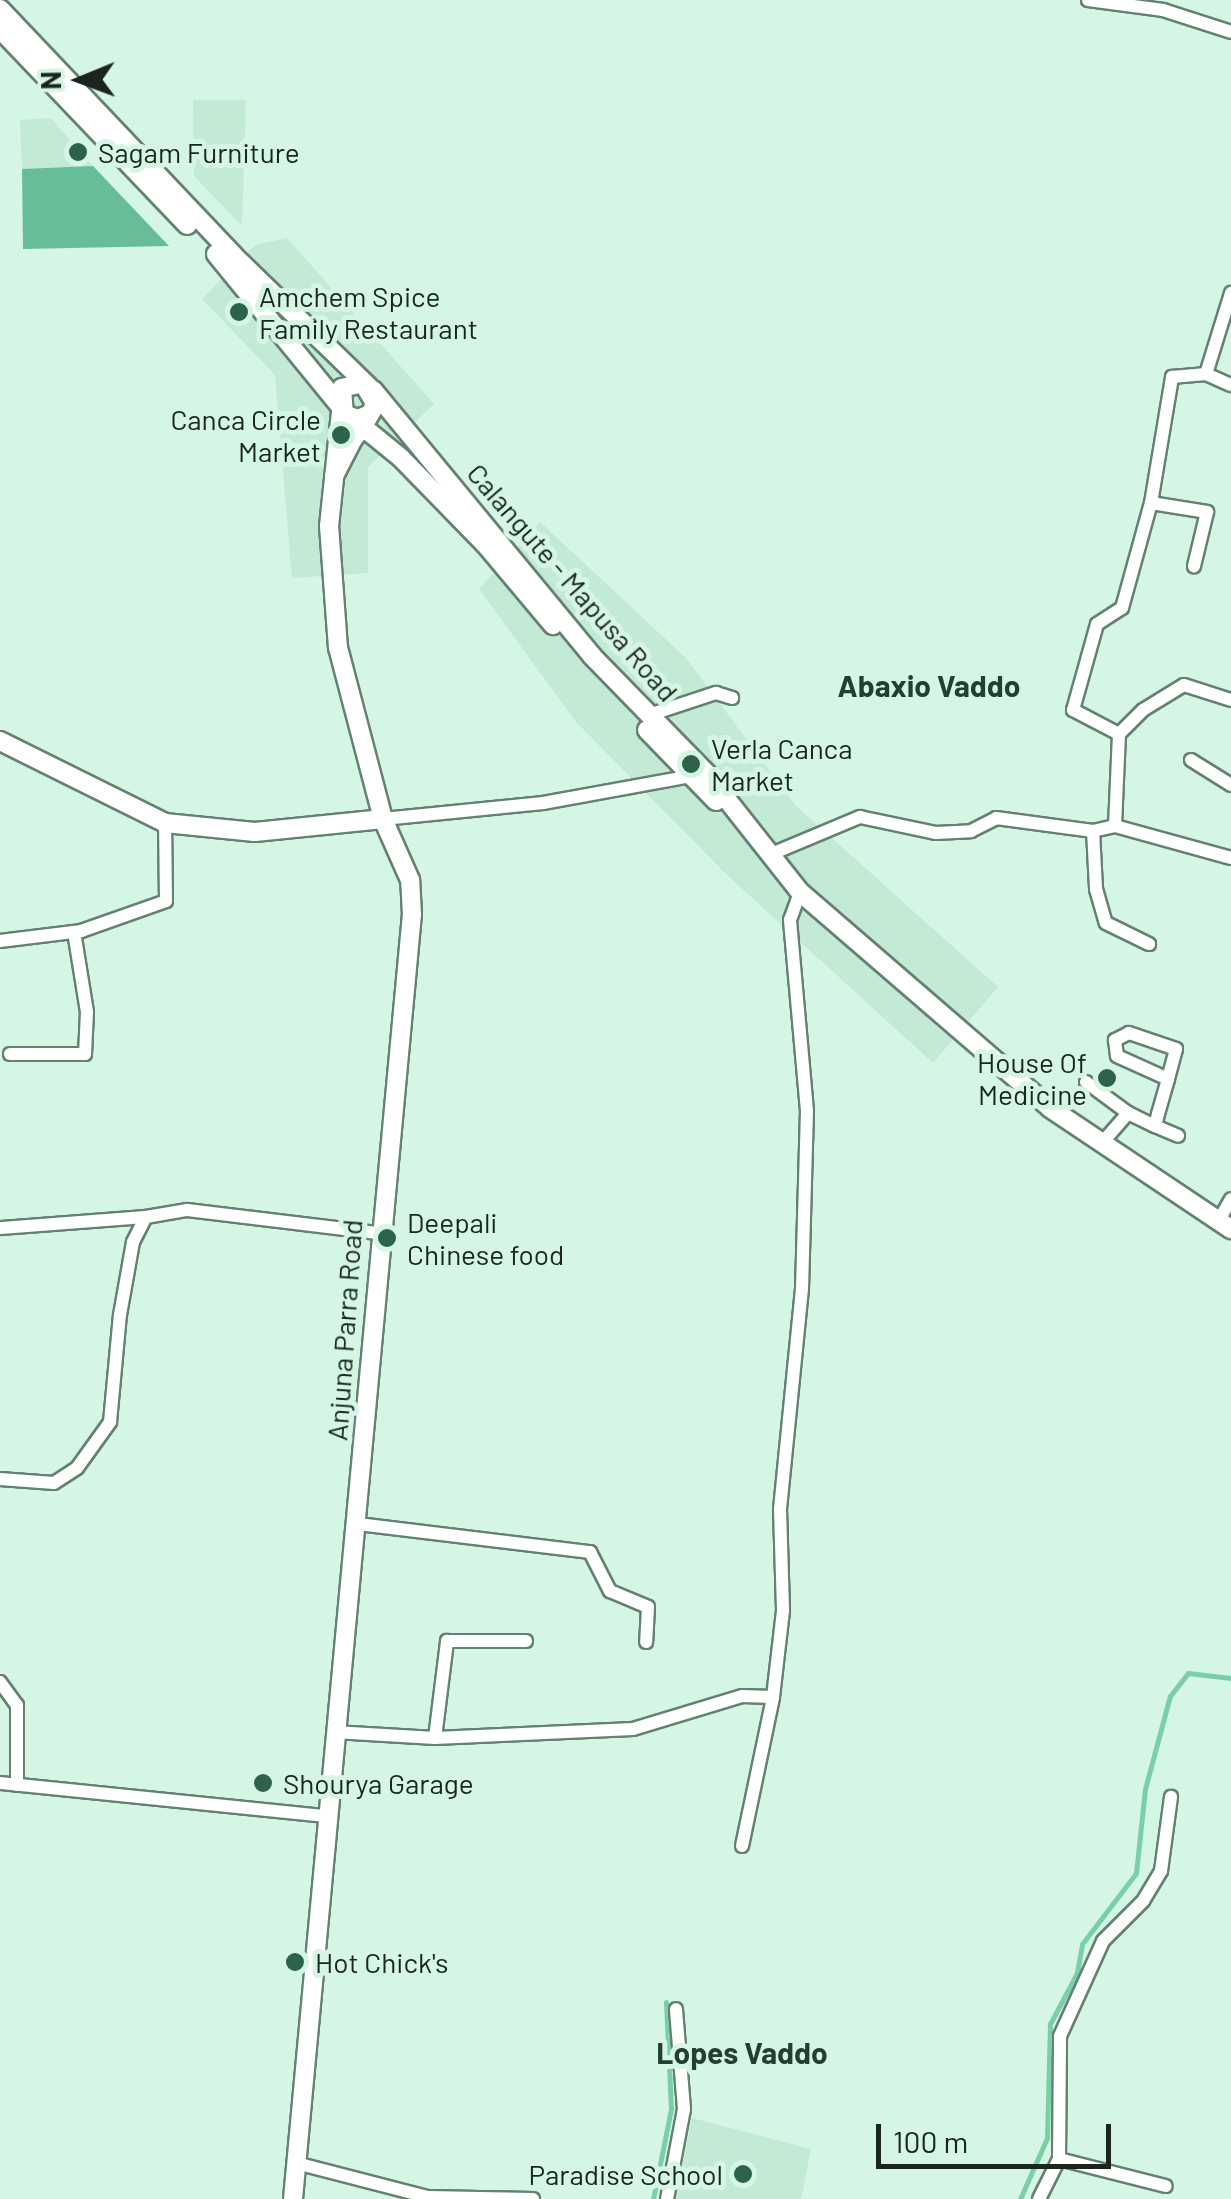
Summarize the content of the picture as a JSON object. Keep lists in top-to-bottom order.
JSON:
{
  "streets": {
    "main road": ["Calangute - Mapusa Road", "Anjuna Parra Road"]
  },
  "crossings": [
    ["Calangute - Mapusa Road", "Anjuna Parra Road"]
  ],
  "districts": ["Abaxio Vaddo", "Lopes Vaddo"],
  "places": [
    "Sagam Furniture",
    "Amchem Spice Family Restaurant",
    "Canca Circle Market",
    "Verla Canca Market",
    "House Of Medicine",
    "Deepali Chinese food",
    "Shourya Garage",
    "Hot Chick's",
    "Paradise School"
  ],
  "scale_bar": "100 m",
  "north": "left"
}
